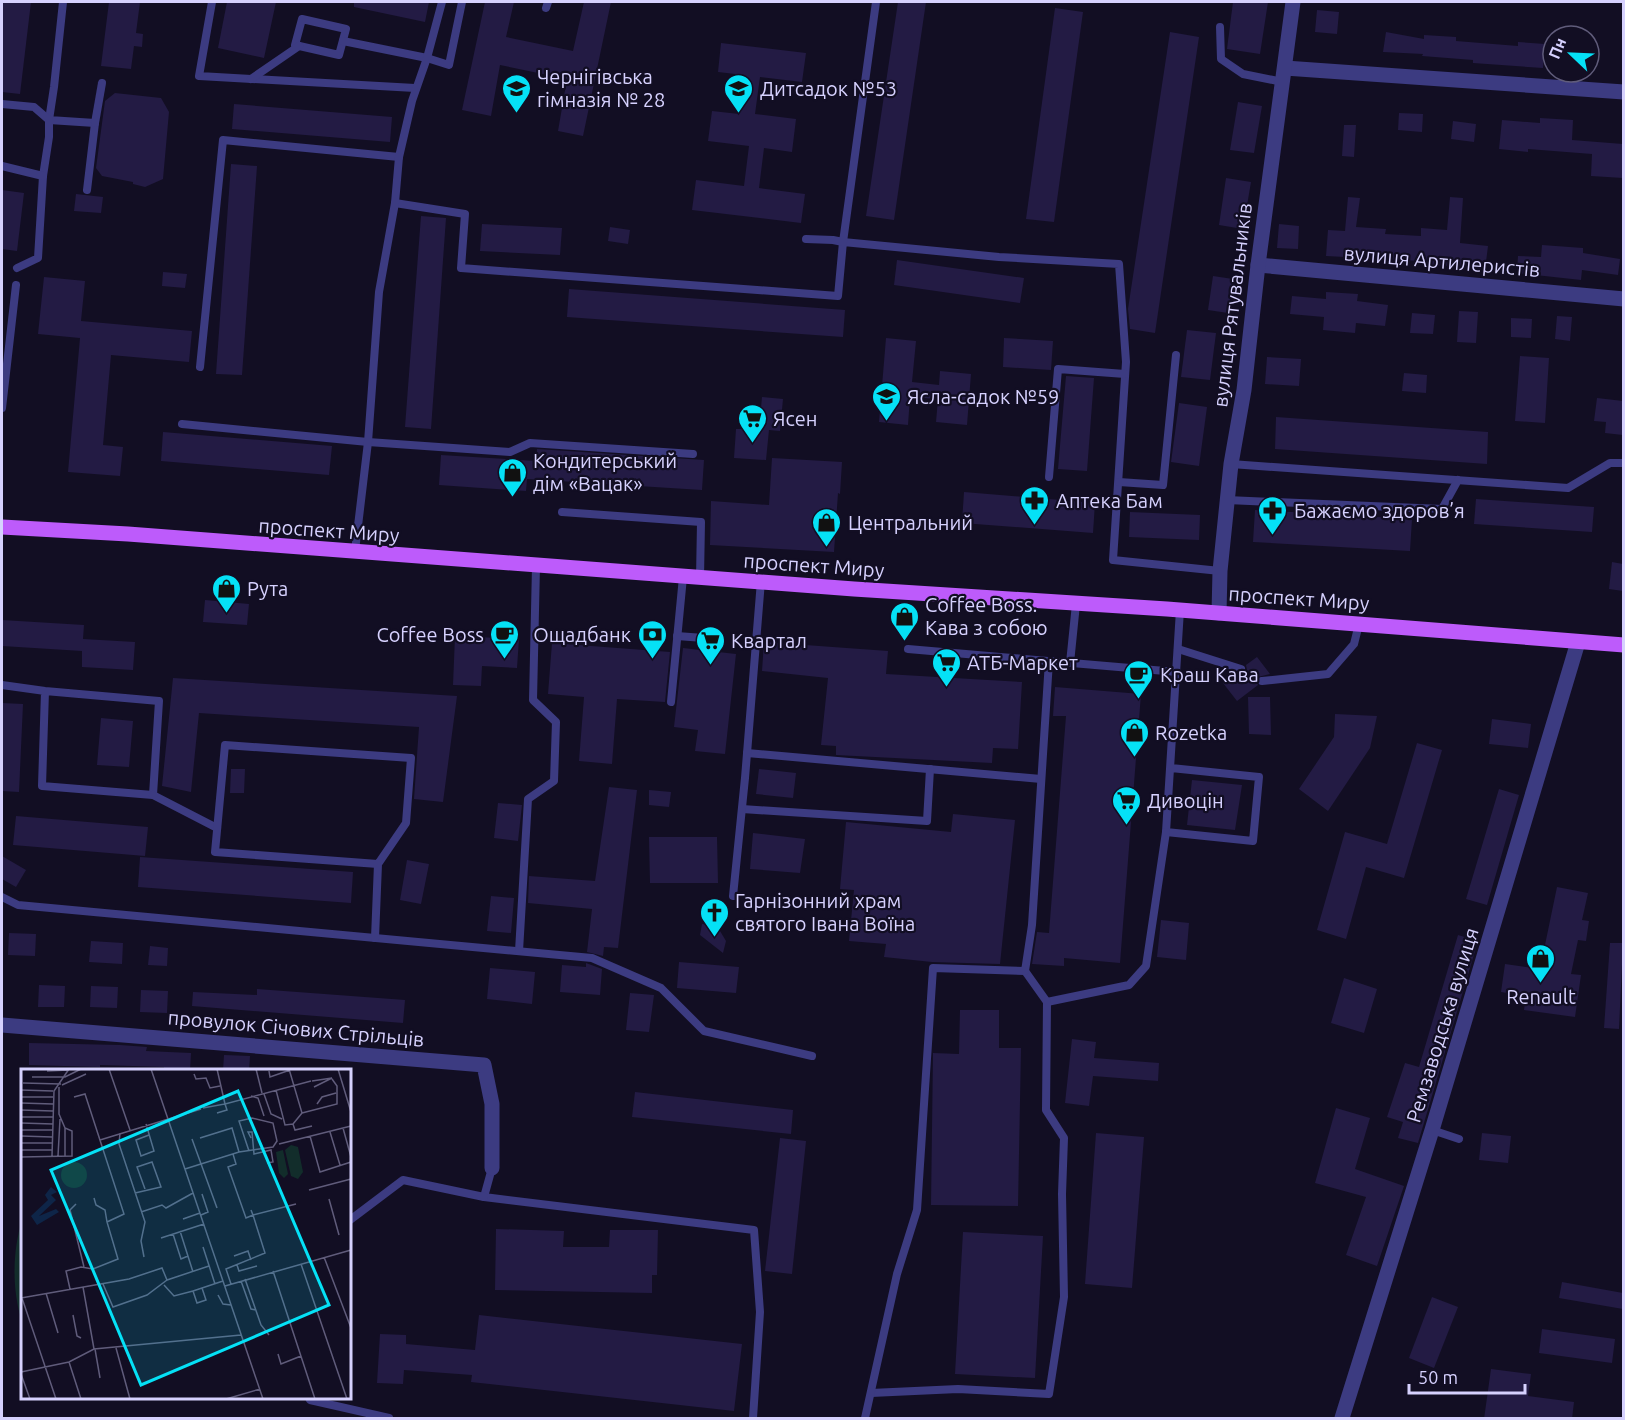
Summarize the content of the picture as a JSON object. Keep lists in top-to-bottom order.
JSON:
{
  "streets": {
    "main road": ["проспект Миру"],
    "street": [
      "вулиця Артилеристів",
      "вулиця Рятувальників",
      "Ремзаводська вулиця",
      "провулок Січових Стрільців"
    ]
  },
  "crossings": [
    ["вулиця Артилеристів", "вулиця Рятувальників"],
    ["вулиця Рятувальників", "проспект Миру"],
    ["проспект Миру", "Ремзаводська вулиця"]
  ],
  "places": {
    "school or university": ["Чернігівська гімназія № 28", "Дитсадок №53", "Ясла-садок №59"],
    "supermarket": [
      "Ясен",
      "Квартал",
      "АТБ-Маркет",
      "Дивоцін"
    ],
    "shop": [
      "Кондитерський дім «Вацак»",
      "Центральний",
      "Рута",
      "Coffee Boss. Кава з собою",
      "Rozetka",
      "Renault"
    ],
    "pharmacy": ["Аптека Бам", "Бажаємо здоров’я"],
    "cafe": ["Coffee Boss", "Краш Кава"],
    "bank": ["Ощадбанк"],
    "church": ["Гарнізонний храм святого Івана Воїна"]
  },
  "scale_bar": "50 m",
  "north": "top left"
}
